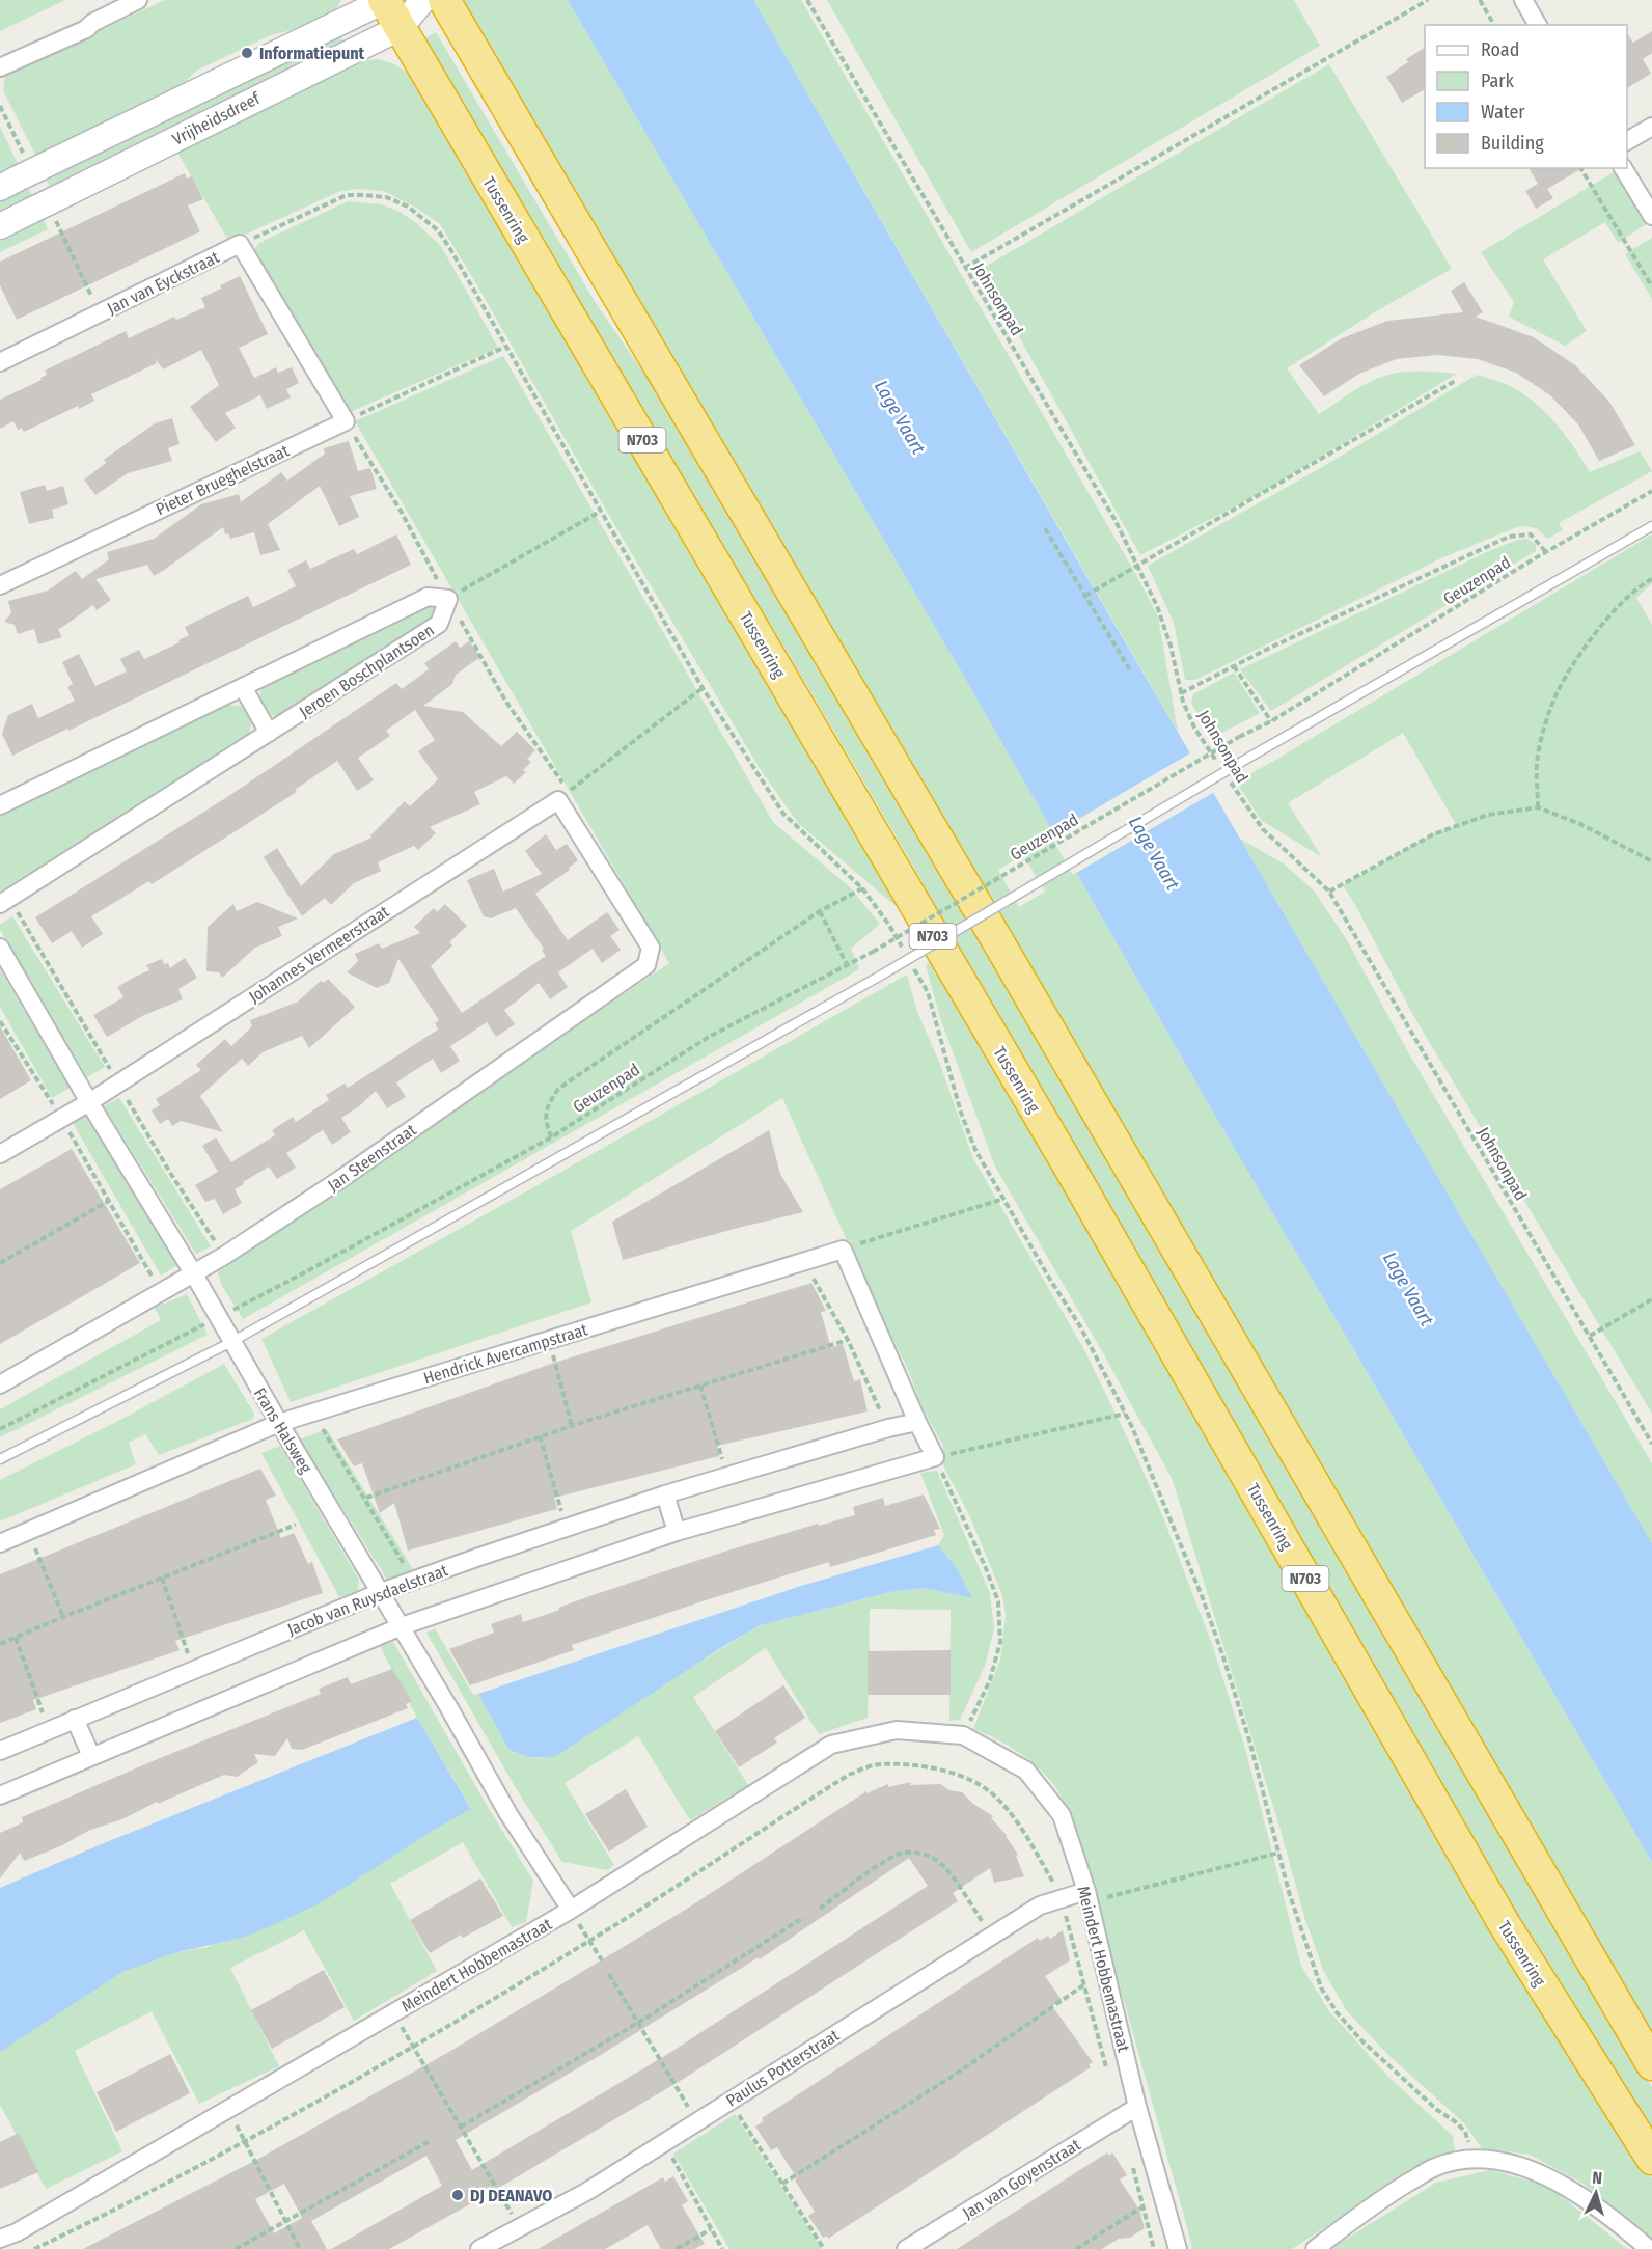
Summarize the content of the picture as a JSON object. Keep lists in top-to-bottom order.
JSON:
{
  "streets": {
    "highway": ["Tussenring", "N703"],
    "main road": ["Vrijheidsdreef"],
    "street": [
      "Jan van Eyckstraat",
      "Pieter Brueghelstraat",
      "Jeroen Boschplantsoen",
      "Johannes Vermeerstraat",
      "Jan Steenstraat",
      "Hendrick Avercampstraat",
      "Frans Halsweg",
      "Jacob van Ruysdaelstraat",
      "Meindert Hobbemastraat",
      "Paulus Potterstraat",
      "Jan van Goyenstraat"
    ],
    "path": ["Johnsonpad", "Geuzenpad"]
  },
  "crossings": [
    ["Vrijheidsdreef", "Tussenring"],
    ["Jan van Eyckstraat", "Pieter Brueghelstraat"],
    ["Johnsonpad", "Geuzenpad"],
    ["Johannes Vermeerstraat", "Jan Steenstraat"],
    ["Johannes Vermeerstraat", "Frans Halsweg"],
    ["Jan Steenstraat", "Frans Halsweg"],
    ["Hendrick Avercampstraat", "Frans Halsweg"],
    ["Frans Halsweg", "Jacob van Ruysdaelstraat"],
    ["Frans Halsweg", "Meindert Hobbemastraat"],
    ["Meindert Hobbemastraat", "Paulus Potterstraat"],
    ["Meindert Hobbemastraat", "Jan van Goyenstraat"]
  ],
  "water": ["Lage Vaart"],
  "places": ["Informatiepunt", "DJ DEANAVO"],
  "legend": [
    "Road",
    "Park",
    "Water",
    "Building"
  ],
  "north": "top"
}
